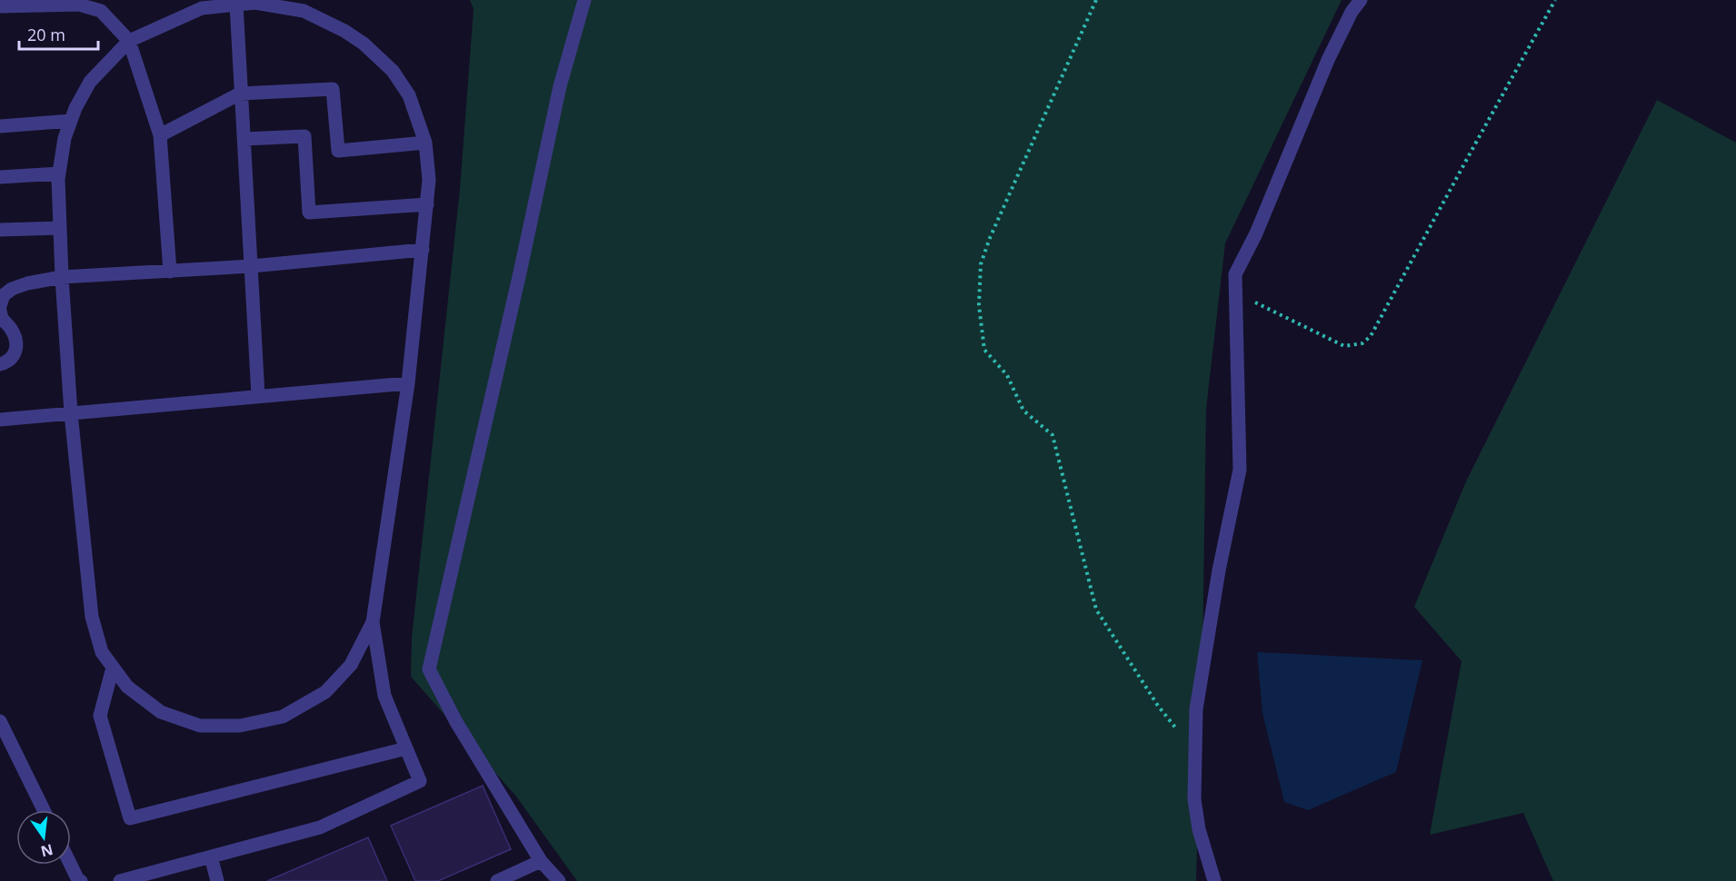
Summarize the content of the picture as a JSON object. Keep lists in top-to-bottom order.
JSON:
{
  "scale_bar": "20 m",
  "north": "bottom"
}
